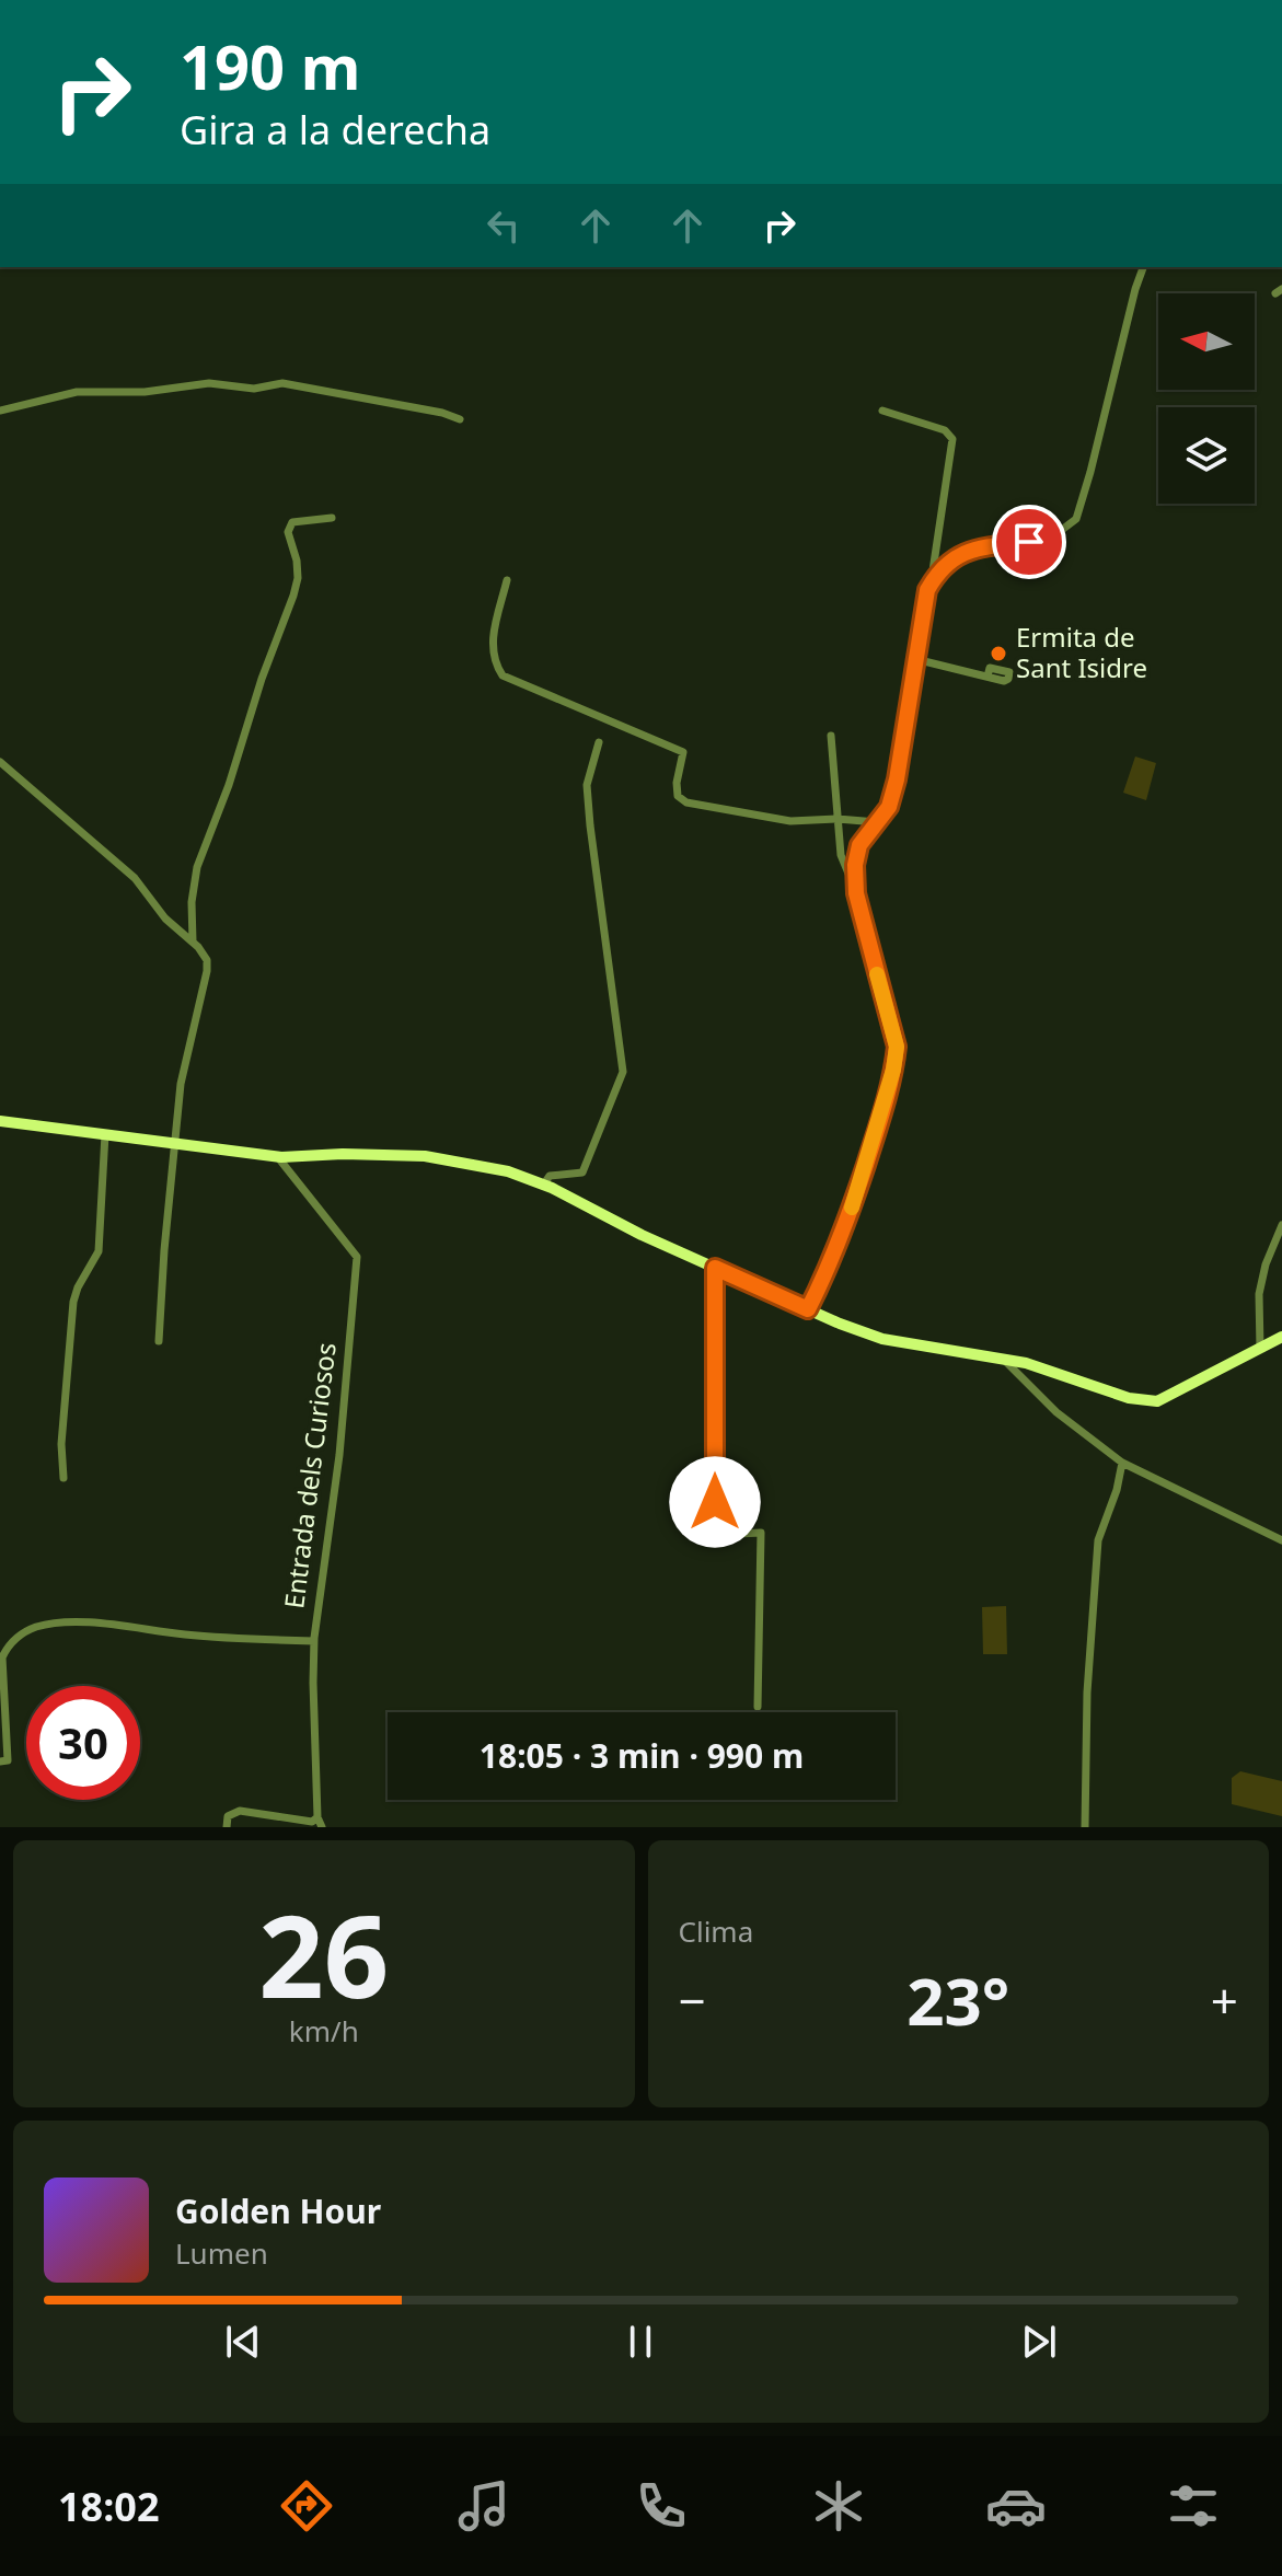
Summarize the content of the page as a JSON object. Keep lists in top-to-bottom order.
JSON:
{
  "streets": {
    "street": ["Entrada dels Curiosos"]
  },
  "places": ["Ermita de Sant Isidre"],
  "north": "left",
  "page": {
    "turn": ["190 m", "Gira a la derecha"],
    "limit": "30",
    "trip": "18:05 · 3 min · 990 m",
    "tile": [
      ["26", "km/h"],
      "Clima"
    ],
    "heat": ["−", "23°", "+"],
    "song": ["Golden Hour", "Lumen"],
    "tabs": "18:02"
  }
}
